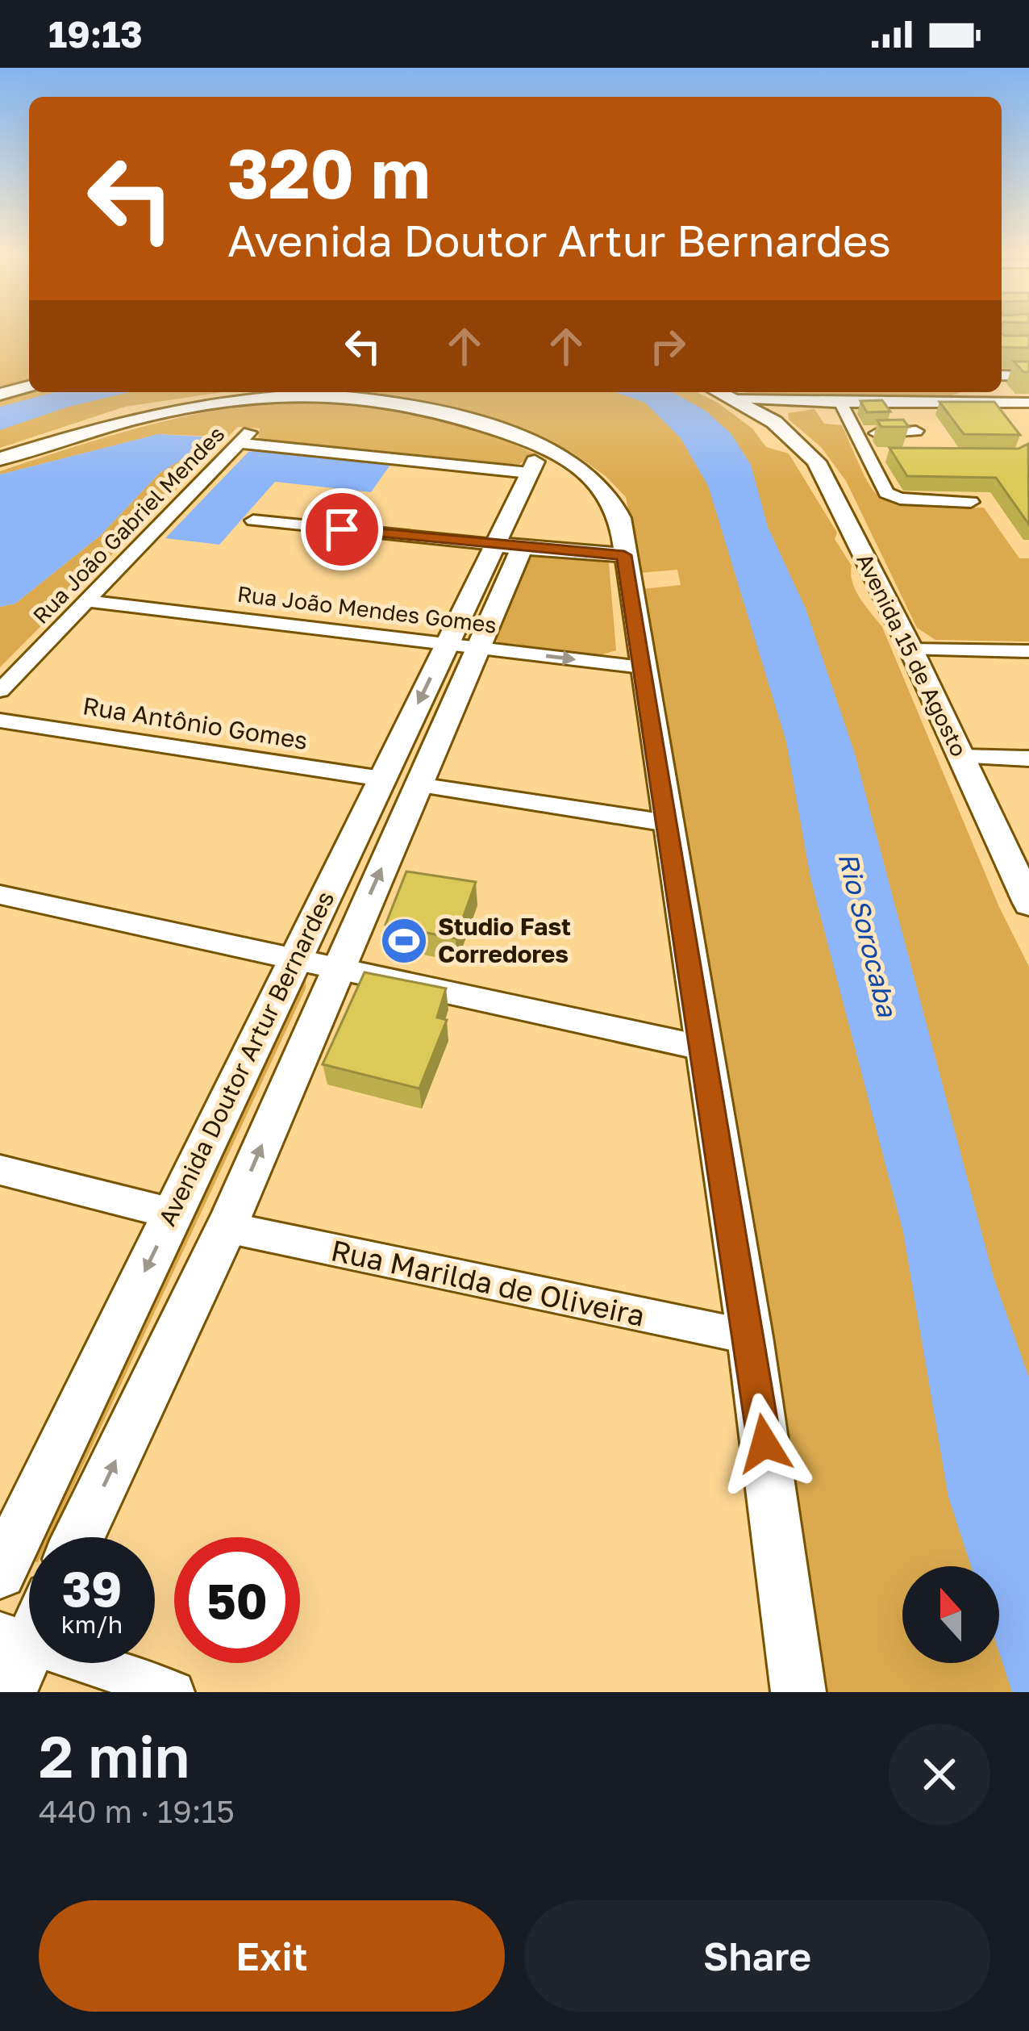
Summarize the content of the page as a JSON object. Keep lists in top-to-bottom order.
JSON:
{
  "streets": {
    "main road": ["Avenida 15 de Agosto", "Avenida Doutor Artur Bernardes"],
    "street": [
      "Rua João Gabriel Mendes",
      "Rua João Mendes Gomes",
      "Rua Antônio Gomes",
      "Rua Marilda de Oliveira"
    ]
  },
  "crossings": [
    ["Rua João Gabriel Mendes", "Rua João Mendes Gomes"],
    ["Rua João Gabriel Mendes", "Avenida Doutor Artur Bernardes"],
    ["Rua João Mendes Gomes", "Avenida Doutor Artur Bernardes"],
    ["Rua Antônio Gomes", "Avenida Doutor Artur Bernardes"],
    ["Avenida Doutor Artur Bernardes", "Rua Marilda de Oliveira"]
  ],
  "water": ["Rio Sorocaba"],
  "places": {
    "sports": ["Studio Fast Corredores"]
  },
  "north": "top",
  "page": {
    "status": "19:13",
    "turn": ["320 m", "Avenida Doutor Artur Bernardes"],
    "speed": "39 km/h",
    "limit": "50",
    "heading": ["2 min", "440 m · 19:15"],
    "buttons": ["Exit", "Share"]
  }
}
